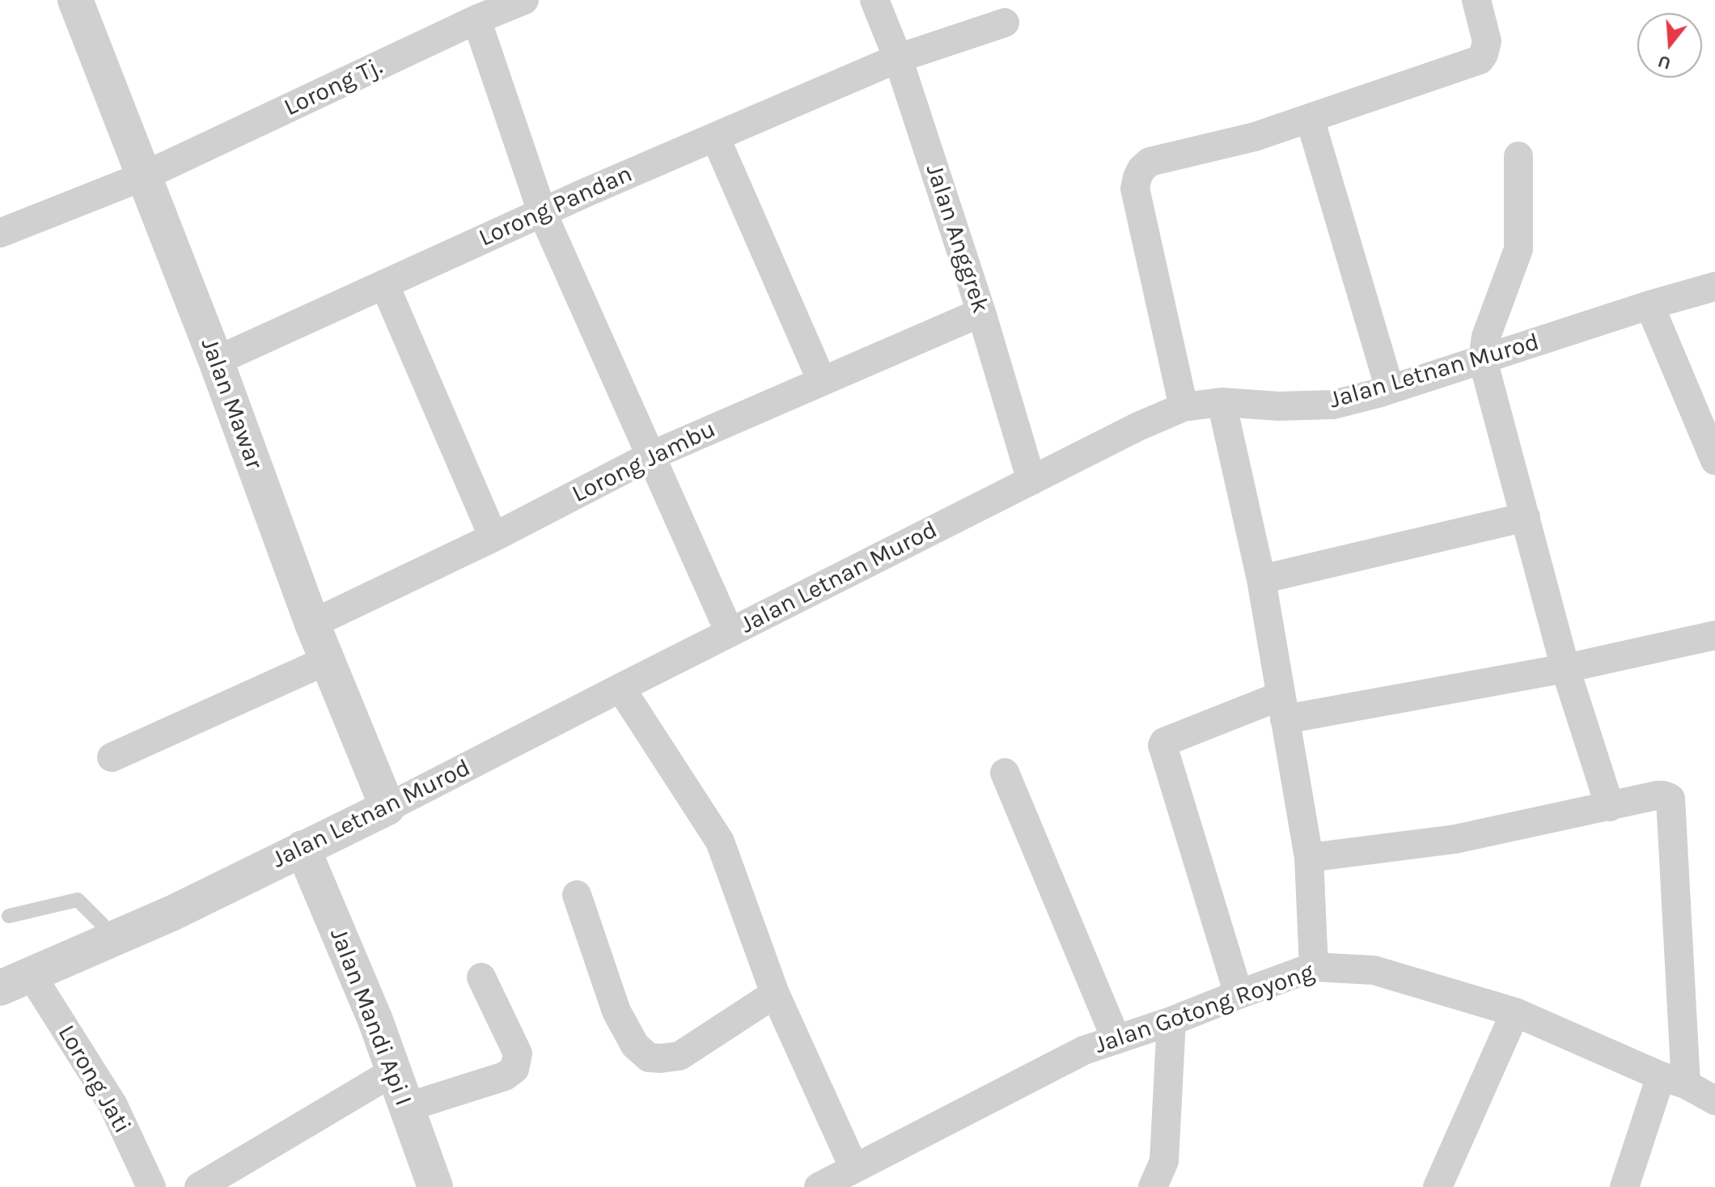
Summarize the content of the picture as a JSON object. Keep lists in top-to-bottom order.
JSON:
{
  "streets": {
    "street": [
      "Lorong Tj.",
      "Lorong Pandan",
      "Jalan Anggrek",
      "Jalan Letnan Murod",
      "Jalan Mawar",
      "Lorong Jambu",
      "Jalan Gotong Royong",
      "Jalan Mandi Api I",
      "Lorong Jati"
    ]
  },
  "crossings": [
    ["Lorong Tj.", "Jalan Mawar"],
    ["Lorong Pandan", "Jalan Anggrek"],
    ["Lorong Pandan", "Jalan Mawar"],
    ["Jalan Anggrek", "Jalan Letnan Murod"],
    ["Jalan Anggrek", "Lorong Jambu"],
    ["Jalan Letnan Murod", "Jalan Mawar"],
    ["Jalan Letnan Murod", "Jalan Mandi Api I"],
    ["Jalan Letnan Murod", "Lorong Jati"],
    ["Jalan Mawar", "Lorong Jambu"]
  ],
  "north": "bottom"
}
